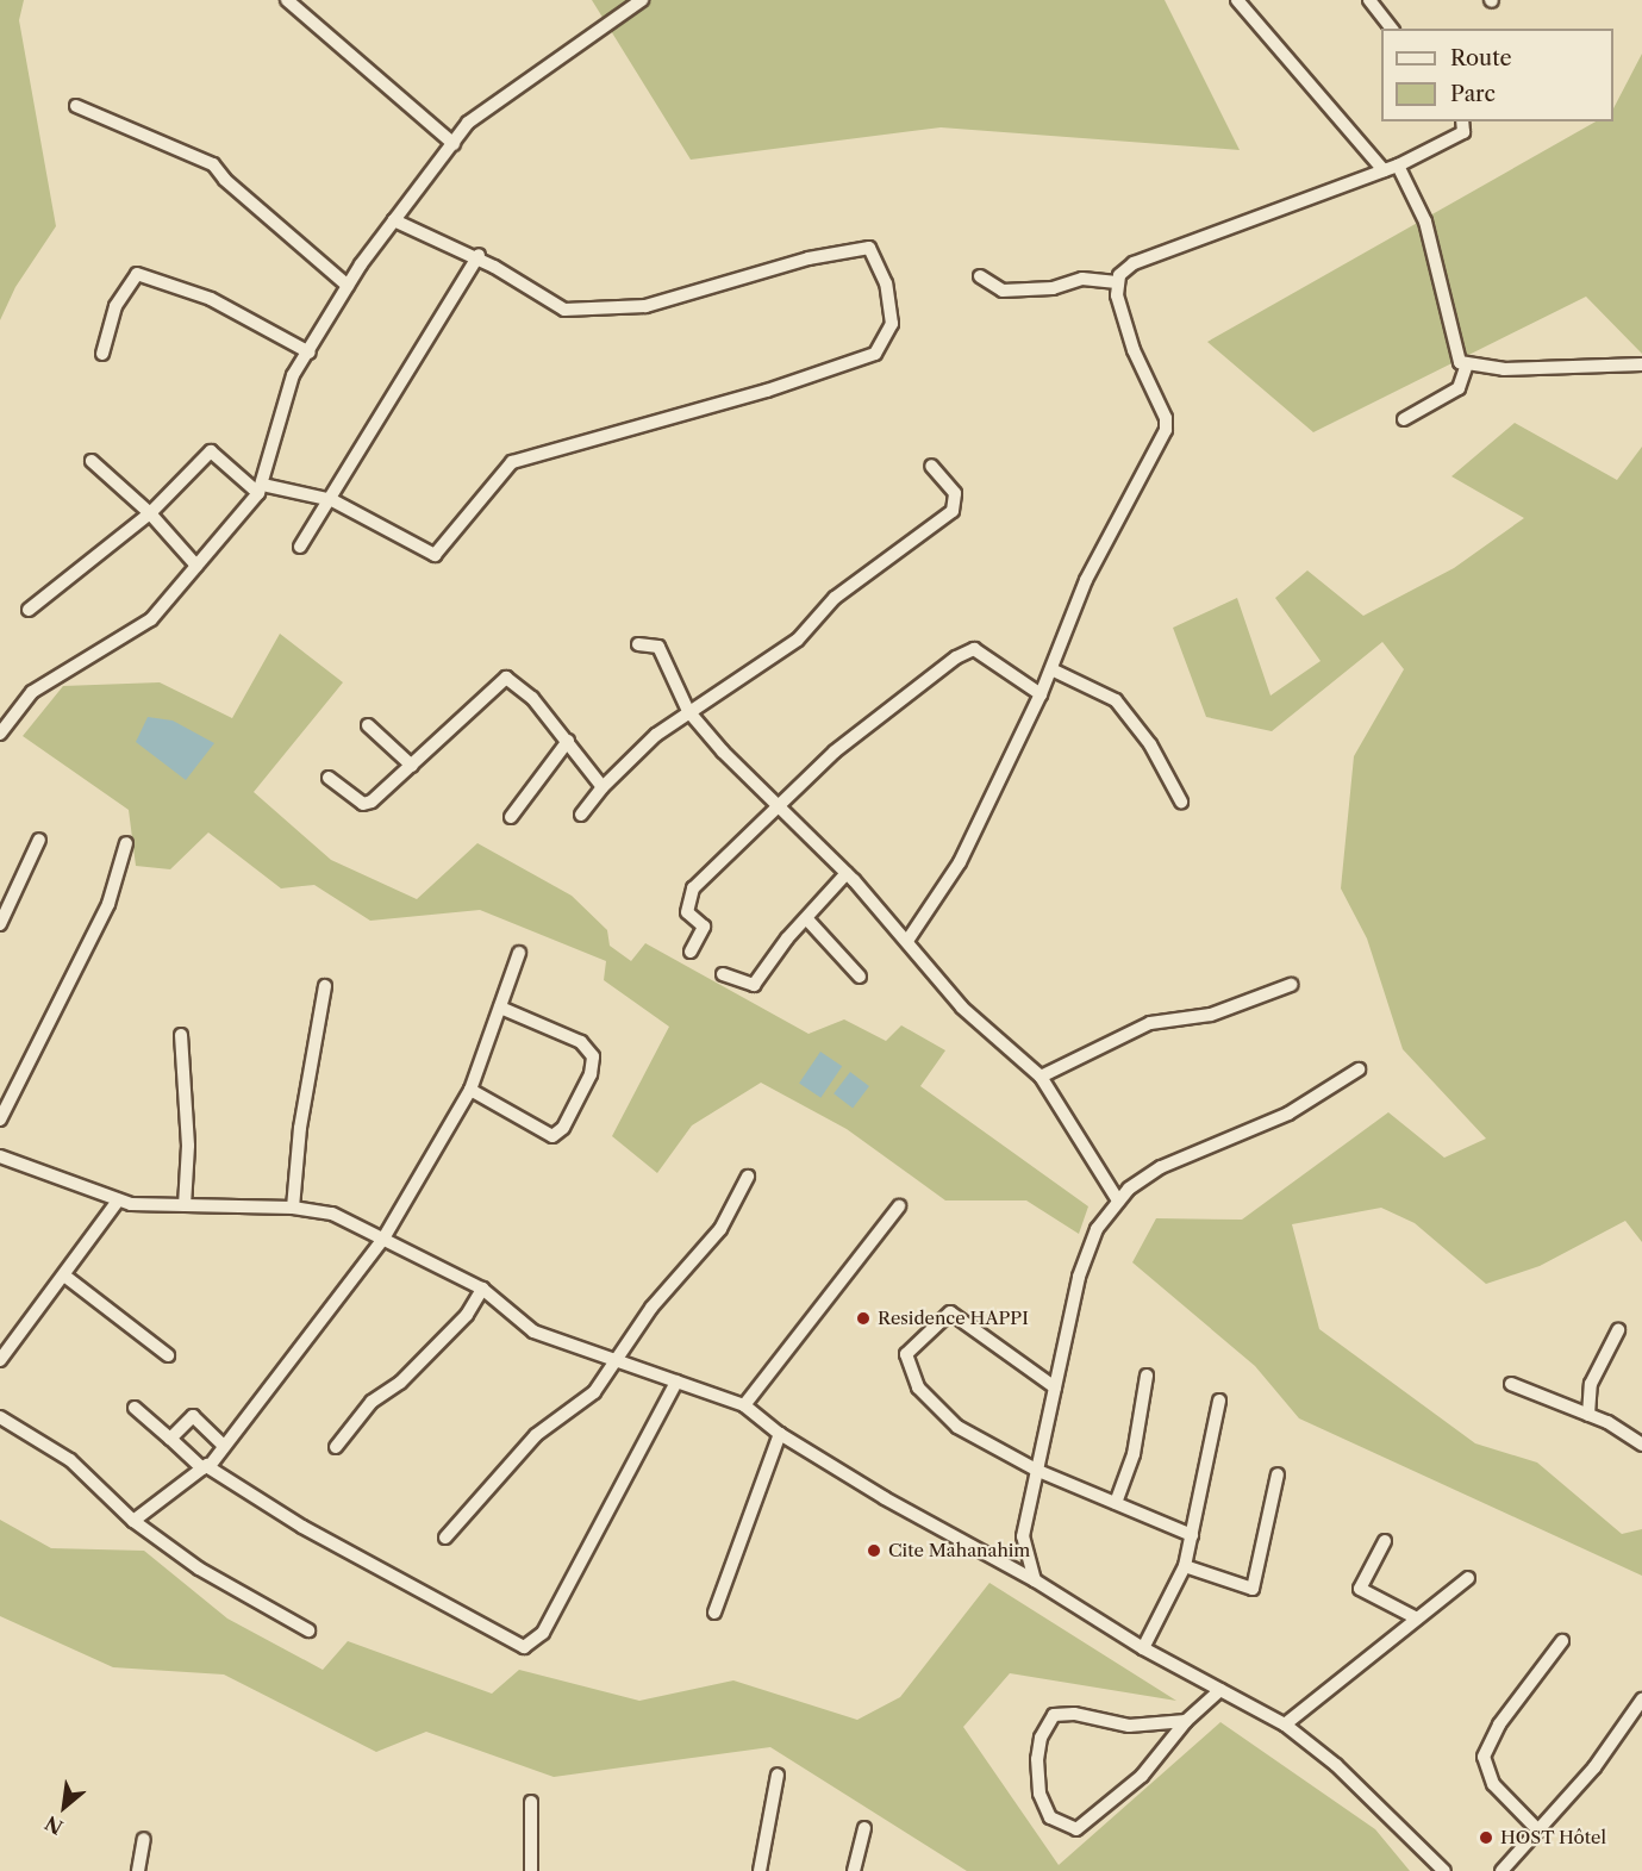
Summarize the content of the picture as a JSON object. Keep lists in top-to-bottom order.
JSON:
{
  "places": ["Residence HAPPI", "Cite Mahanahim", "HOST Hôtel"],
  "legend": ["Route", "Parc"],
  "north": "bottom left"
}
